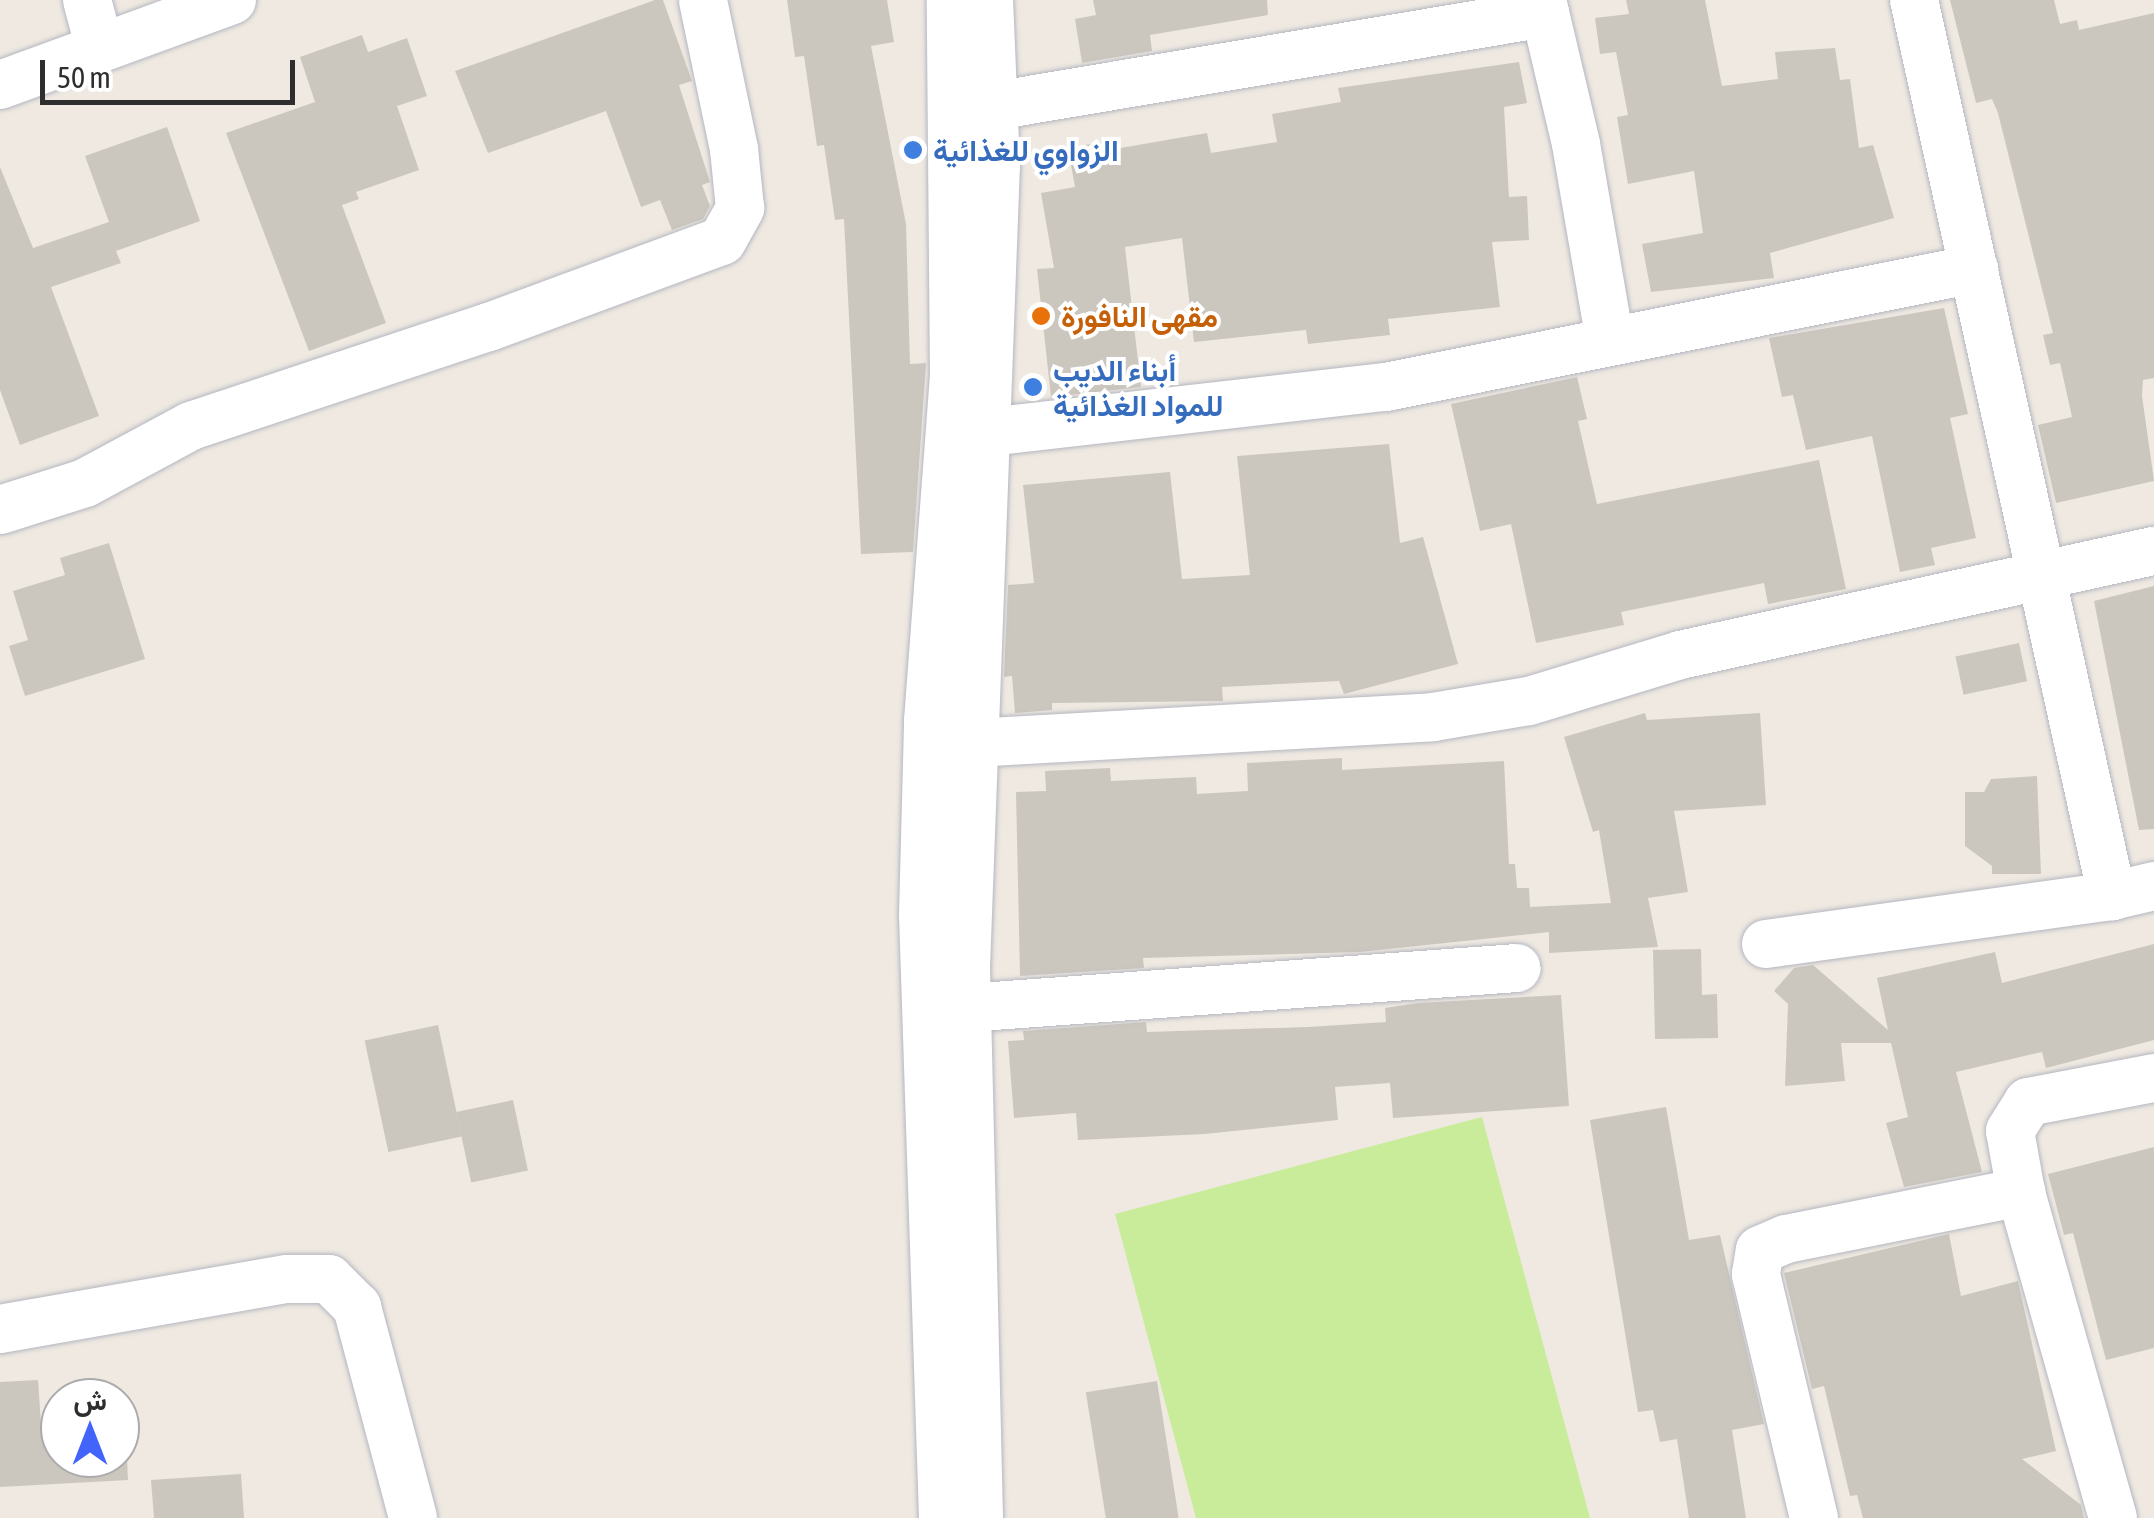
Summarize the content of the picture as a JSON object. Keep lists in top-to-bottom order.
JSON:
{
  "places": ["الزواوي للغذائية", "مقهى النافورة", "أبناء الديب للمواد الغذائية"],
  "scale_bar": "50 m",
  "north": "top"
}
